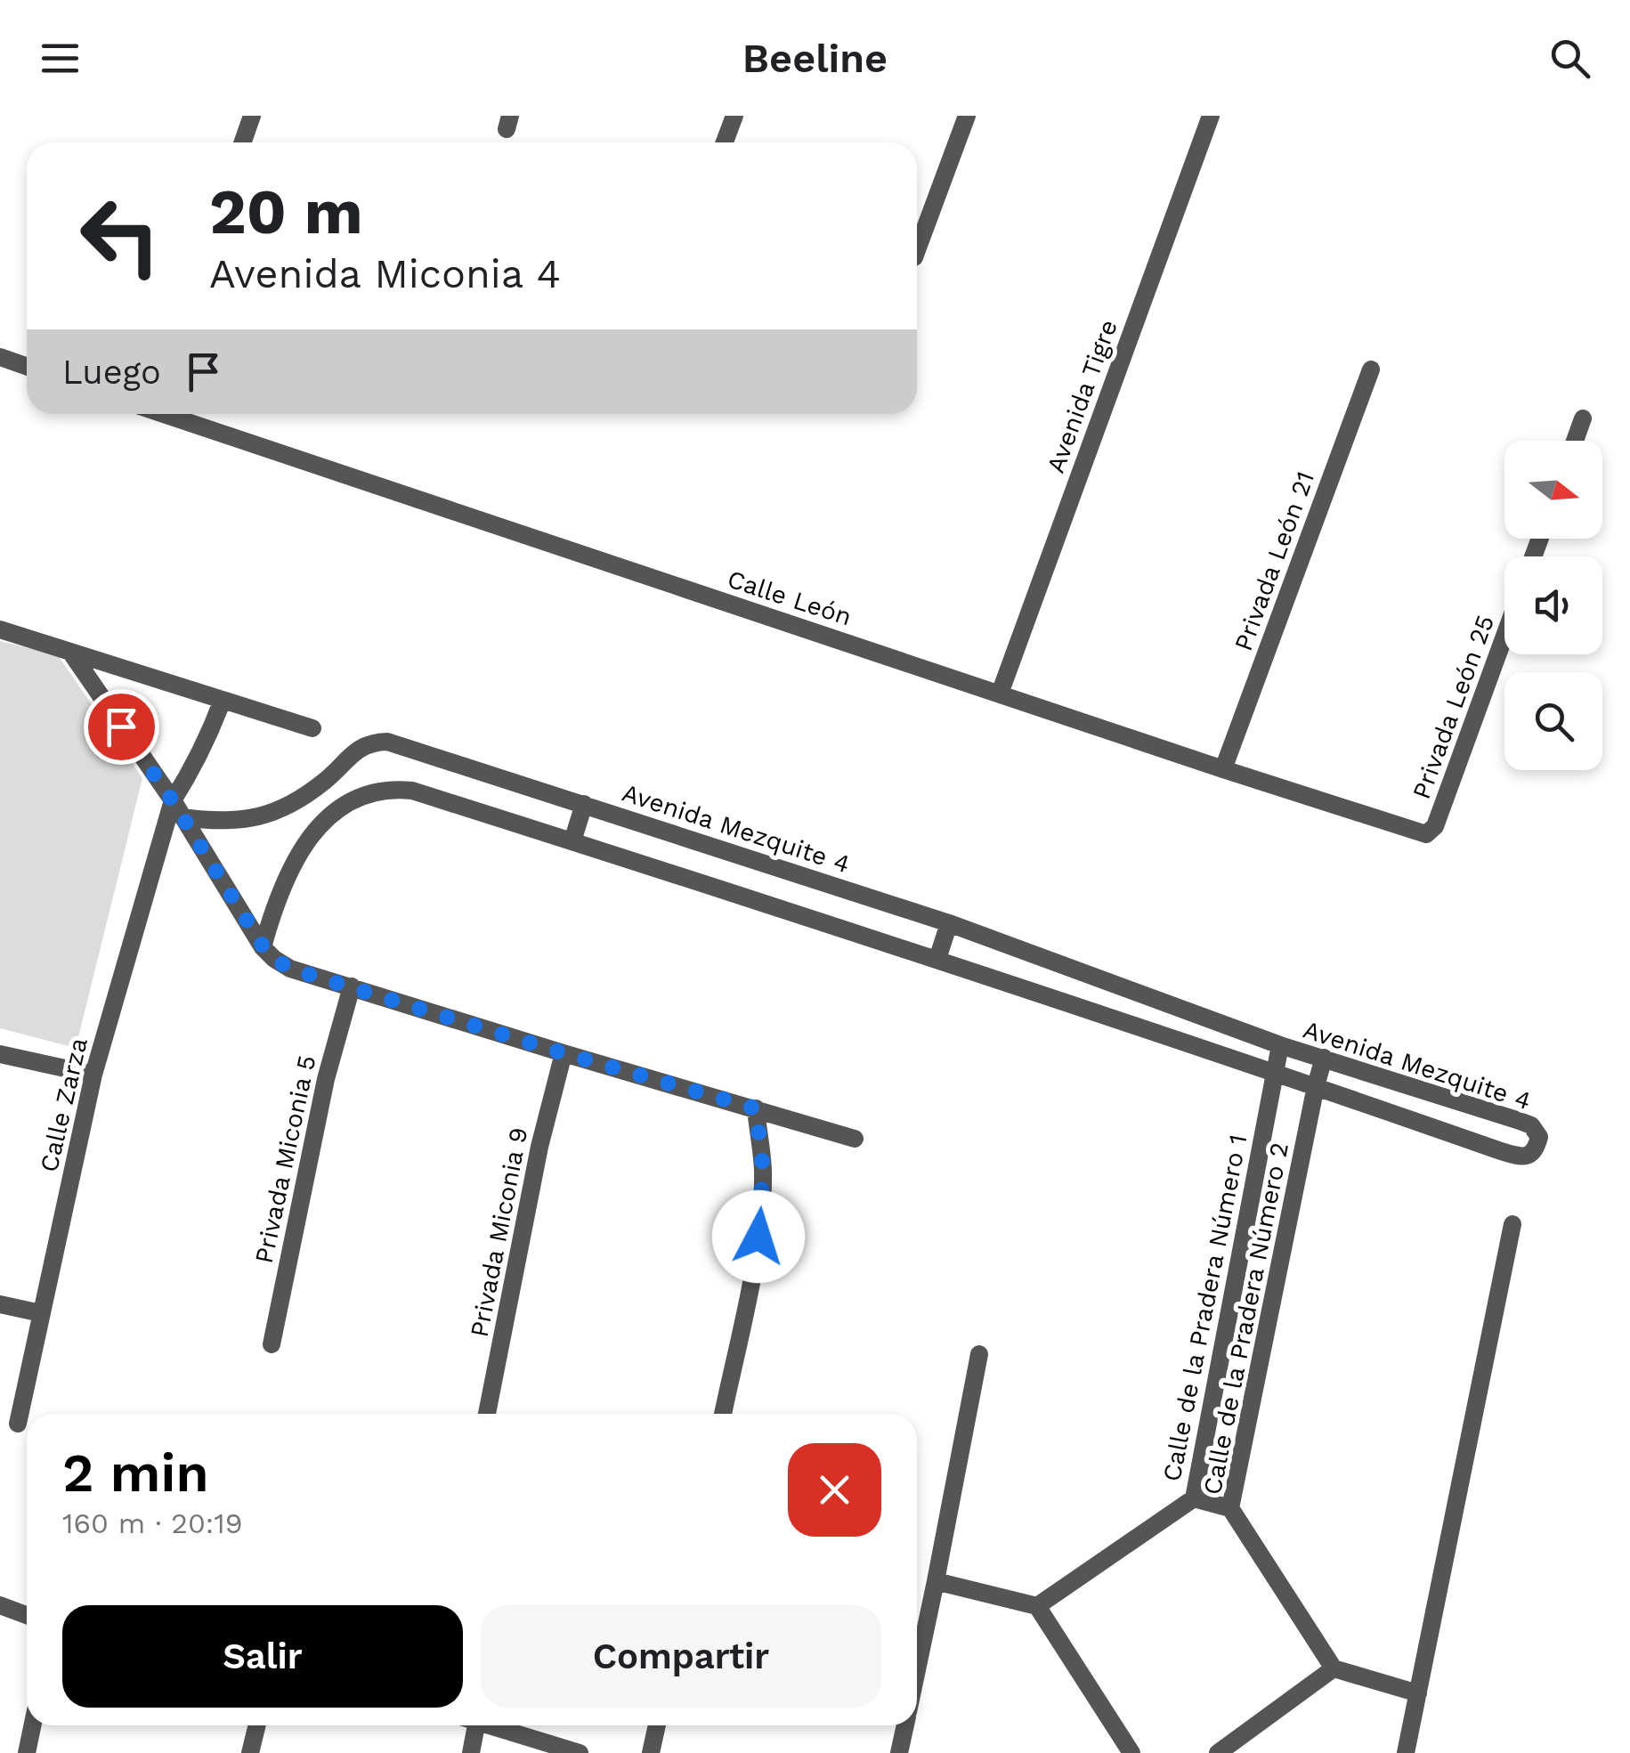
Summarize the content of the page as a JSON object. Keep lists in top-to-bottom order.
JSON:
{
  "streets": {
    "street": [
      "Avenida Tigre",
      "Privada León 21",
      "Calle León",
      "Privada León 25",
      "Avenida Mezquite 4",
      "Calle Zarza",
      "Privada Miconia 5",
      "Privada Miconia 9",
      "Calle de la Pradera Número 1",
      "Calle de la Pradera Número 2"
    ]
  },
  "crossings": [
    ["Avenida Tigre", "Calle León"],
    ["Privada León 21", "Calle León"],
    ["Calle León", "Privada León 25"],
    ["Avenida Mezquite 4", "Calle Zarza"],
    ["Avenida Mezquite 4", "Calle de la Pradera Número 1"],
    ["Avenida Mezquite 4", "Calle de la Pradera Número 2"]
  ],
  "north": "right",
  "page": {
    "header": "Beeline",
    "turn": ["20 m", "Avenida Miconia 4"],
    "then": "Luego",
    "heading": ["2 min", "160 m · 20:19"],
    "buttons": ["Salir", "Compartir"]
  }
}
